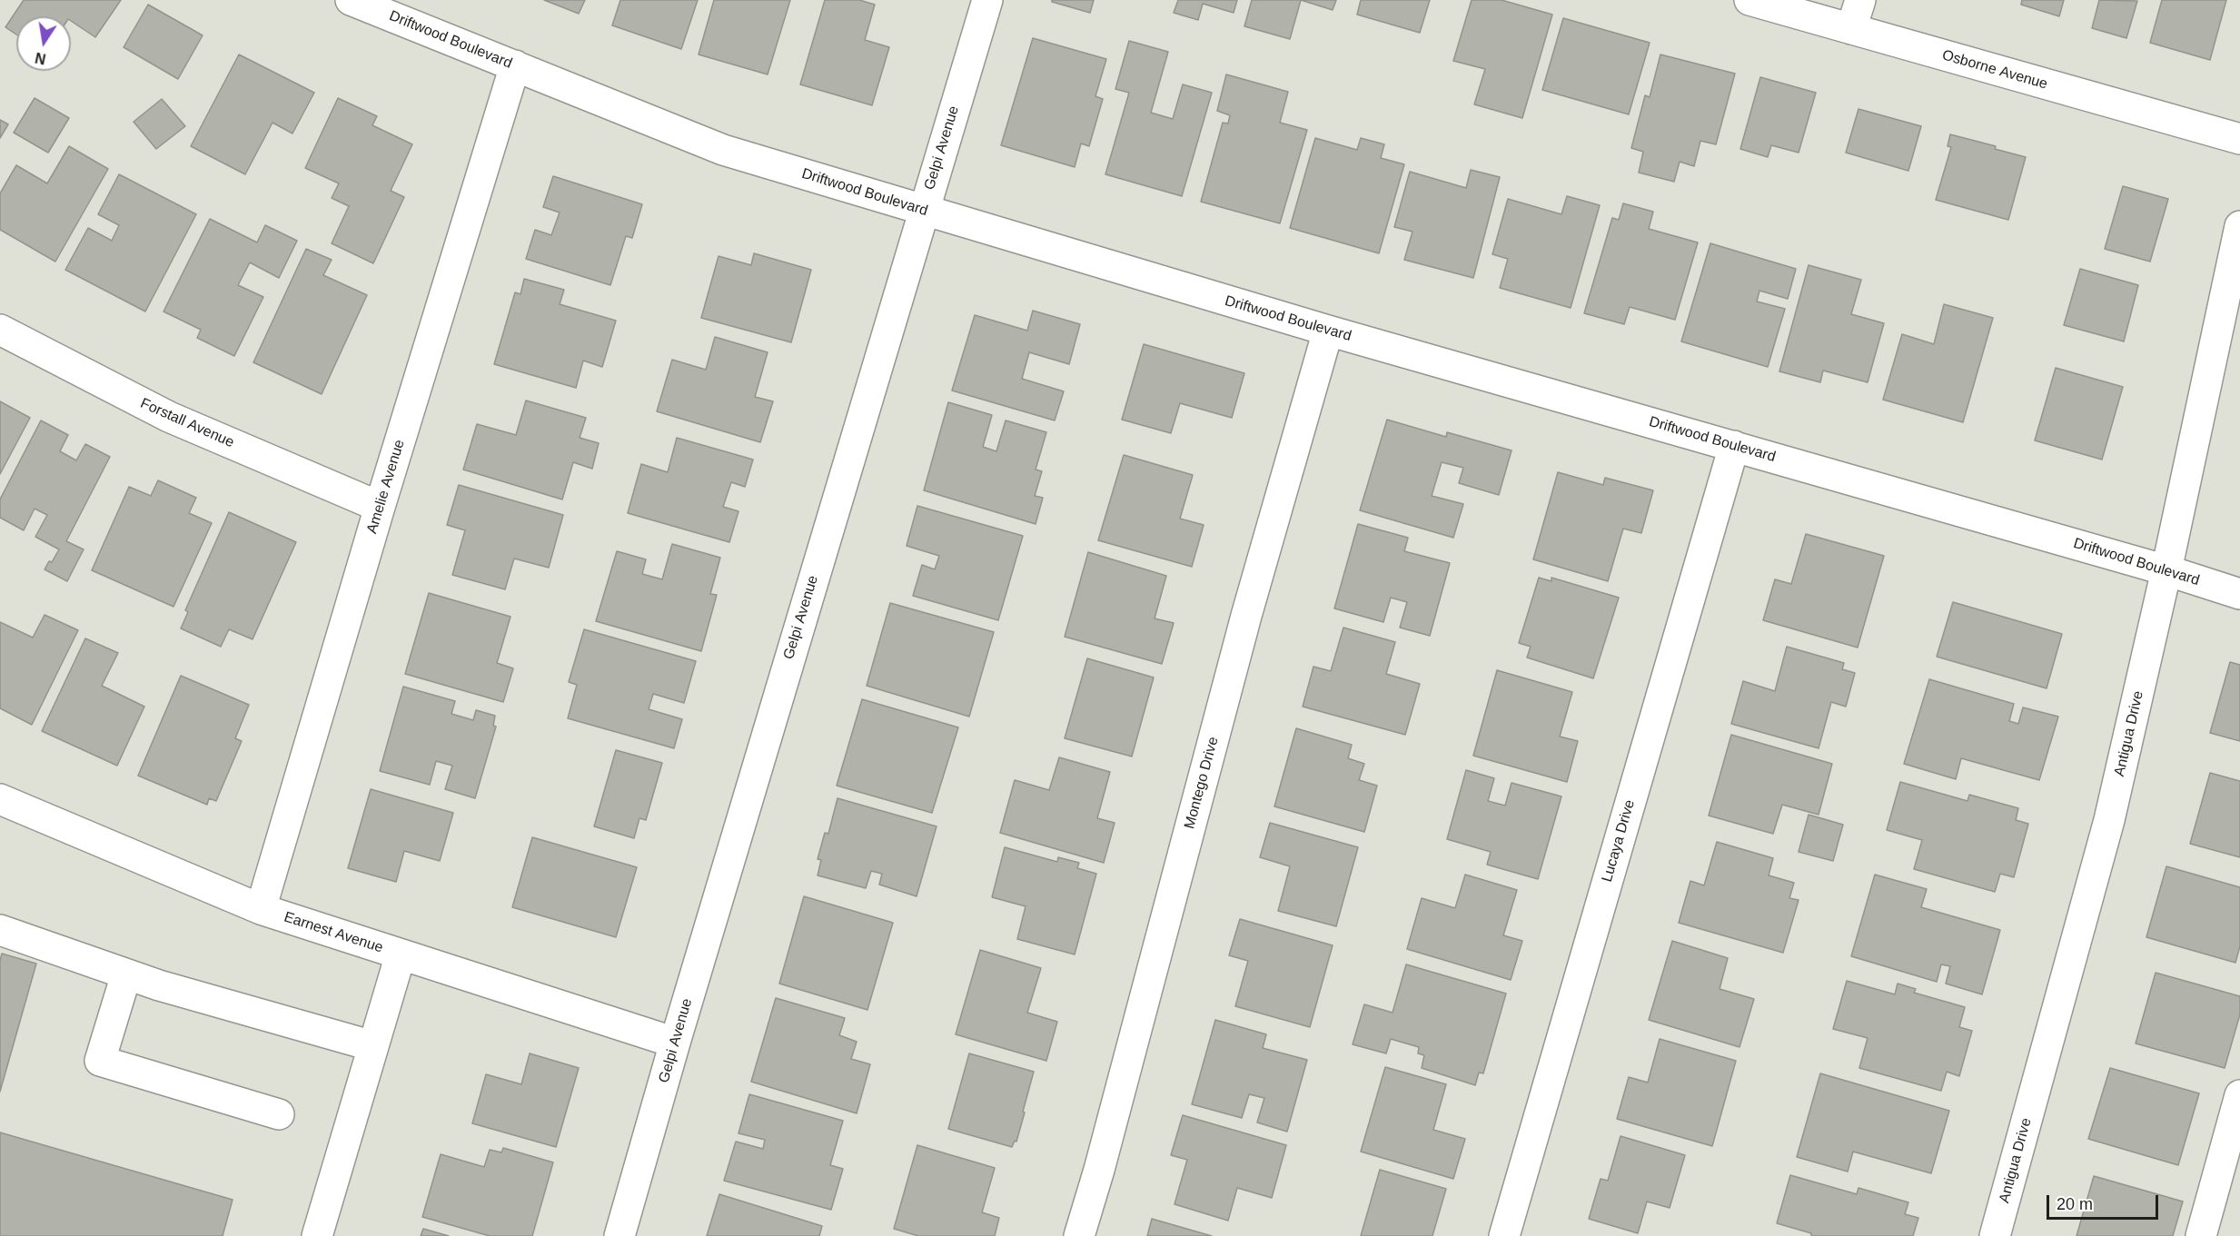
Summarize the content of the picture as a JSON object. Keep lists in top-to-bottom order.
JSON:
{
  "streets": {
    "street": [
      "Driftwood Boulevard",
      "Osborne Avenue",
      "Gelpi Avenue",
      "Forstall Avenue",
      "Amelie Avenue",
      "Antigua Drive",
      "Montego Drive",
      "Lucaya Drive",
      "Earnest Avenue"
    ]
  },
  "crossings": [
    ["Driftwood Boulevard", "Gelpi Avenue"],
    ["Driftwood Boulevard", "Amelie Avenue"],
    ["Driftwood Boulevard", "Antigua Drive"],
    ["Driftwood Boulevard", "Montego Drive"],
    ["Driftwood Boulevard", "Lucaya Drive"],
    ["Gelpi Avenue", "Earnest Avenue"],
    ["Forstall Avenue", "Amelie Avenue"],
    ["Amelie Avenue", "Earnest Avenue"]
  ],
  "scale_bar": "20 m",
  "north": "bottom"
}
